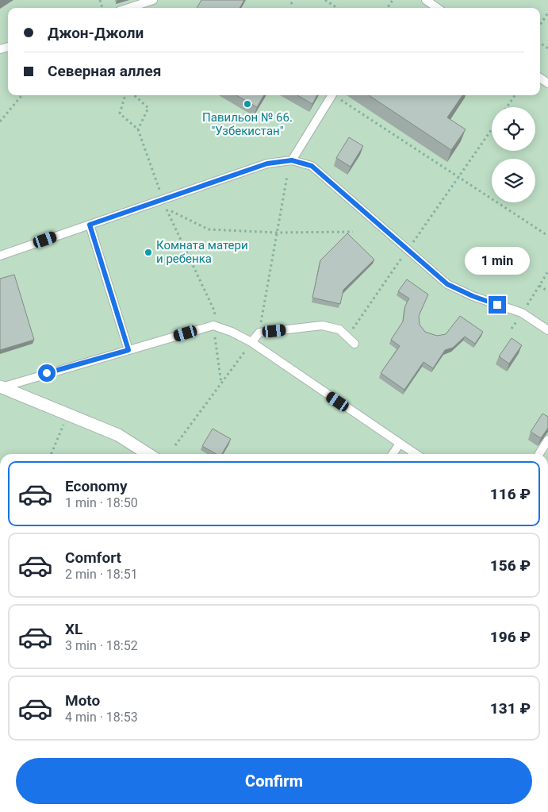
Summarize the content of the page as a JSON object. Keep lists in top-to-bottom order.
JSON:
{
  "places": ["Павильон № 66. \"Узбекистан\"", "Комната матери и ребенка"],
  "page": {
    "banner": ["Джон-Джоли", "Северная аллея"],
    "bubble": "1 min",
    "list": [
      {
        "name": "Economy",
        "note": "1 min · 18:50",
        "value": "116 ₽"
      },
      {
        "name": "Comfort",
        "note": "2 min · 18:51",
        "value": "156 ₽"
      },
      {
        "name": "XL",
        "note": "3 min · 18:52",
        "value": "196 ₽"
      },
      {
        "name": "Moto",
        "note": "4 min · 18:53",
        "value": "131 ₽"
      }
    ],
    "buttons": "Confirm"
  }
}
